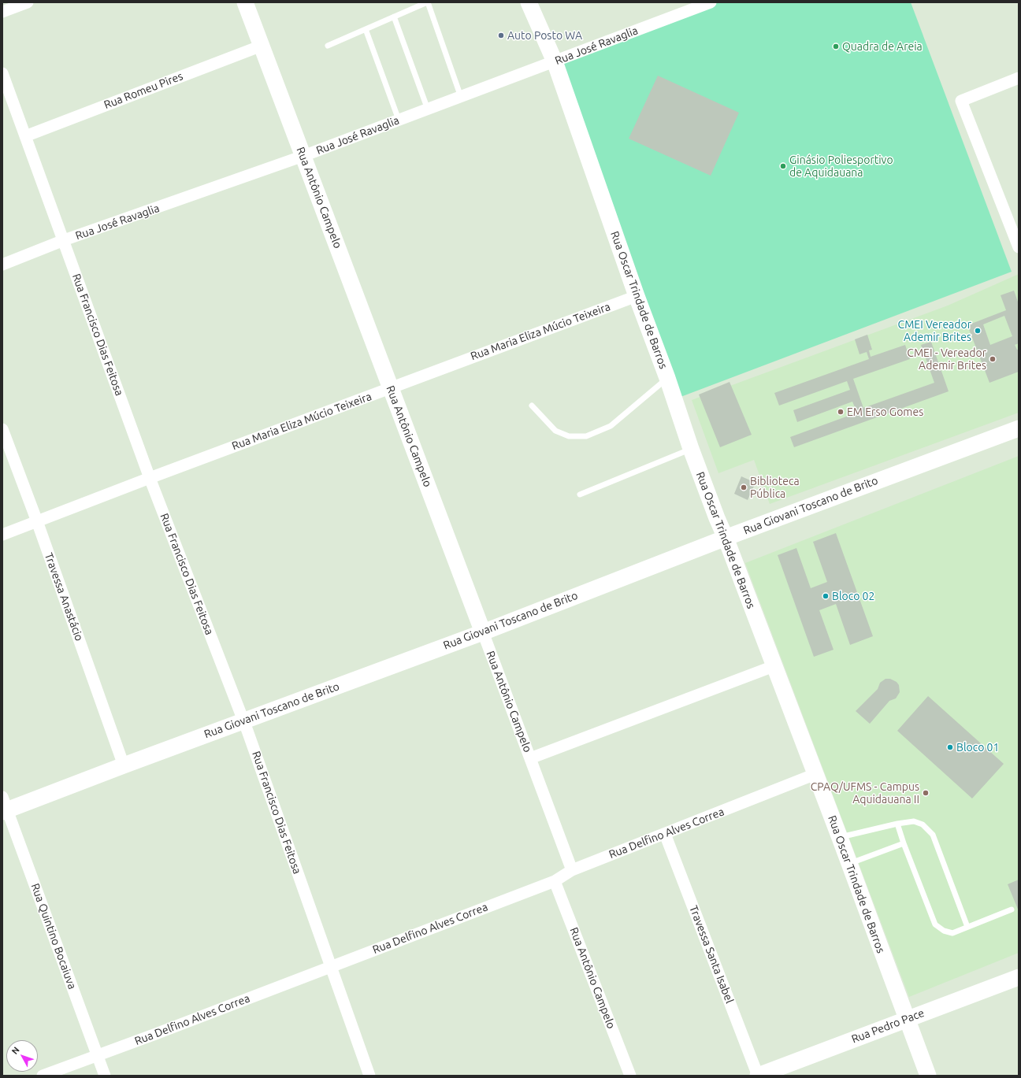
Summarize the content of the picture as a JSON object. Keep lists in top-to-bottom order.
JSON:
{
  "streets": {
    "main road": [
      "Rua Antônio Campelo",
      "Rua Oscar Trindade de Barros",
      "Rua Giovani Toscano de Brito",
      "Rua Pedro Pace"
    ],
    "street": [
      "Rua José Ravaglia",
      "Rua Romeu Pires",
      "Rua Maria Eliza Múcio Teixeira",
      "Rua Francisco Dias Feitosa",
      "Travessa Anastácio",
      "Rua Delfino Alves Correa",
      "Rua Quintino Bocaiuva",
      "Travessa Santa Isabel"
    ]
  },
  "crossings": [
    ["Rua José Ravaglia", "Rua Antônio Campelo"],
    ["Rua José Ravaglia", "Rua Oscar Trindade de Barros"],
    ["Rua José Ravaglia", "Rua Francisco Dias Feitosa"],
    ["Rua Romeu Pires", "Rua Antônio Campelo"],
    ["Rua Romeu Pires", "Rua Francisco Dias Feitosa"],
    ["Rua Antônio Campelo", "Rua Maria Eliza Múcio Teixeira"],
    ["Rua Antônio Campelo", "Rua Giovani Toscano de Brito"],
    ["Rua Antônio Campelo", "Rua Delfino Alves Correa"],
    ["Rua Oscar Trindade de Barros", "Rua Maria Eliza Múcio Teixeira"],
    ["Rua Oscar Trindade de Barros", "Rua Giovani Toscano de Brito"],
    ["Rua Oscar Trindade de Barros", "Rua Delfino Alves Correa"],
    ["Rua Oscar Trindade de Barros", "Rua Pedro Pace"],
    ["Rua Maria Eliza Múcio Teixeira", "Rua Francisco Dias Feitosa"],
    ["Rua Maria Eliza Múcio Teixeira", "Travessa Anastácio"],
    ["Rua Francisco Dias Feitosa", "Rua Giovani Toscano de Brito"],
    ["Rua Francisco Dias Feitosa", "Rua Delfino Alves Correa"],
    ["Rua Giovani Toscano de Brito", "Travessa Anastácio"],
    ["Rua Giovani Toscano de Brito", "Rua Quintino Bocaiuva"],
    ["Rua Delfino Alves Correa", "Rua Quintino Bocaiuva"],
    ["Rua Delfino Alves Correa", "Travessa Santa Isabel"],
    ["Travessa Santa Isabel", "Rua Pedro Pace"]
  ],
  "places": [
    "Auto Posto WA",
    "Quadra de Areia",
    "Ginásio Poliesportivo de Aquidauana",
    "CMEI Vereador Ademir Brites",
    "CMEI - Vereador Ademir Brites",
    "EM Erso Gomes",
    "Biblioteca Pública",
    "Bloco 02",
    "Bloco 01",
    "CPAQ/UFMS - Campus Aquidauana II"
  ],
  "north": "top left"
}
